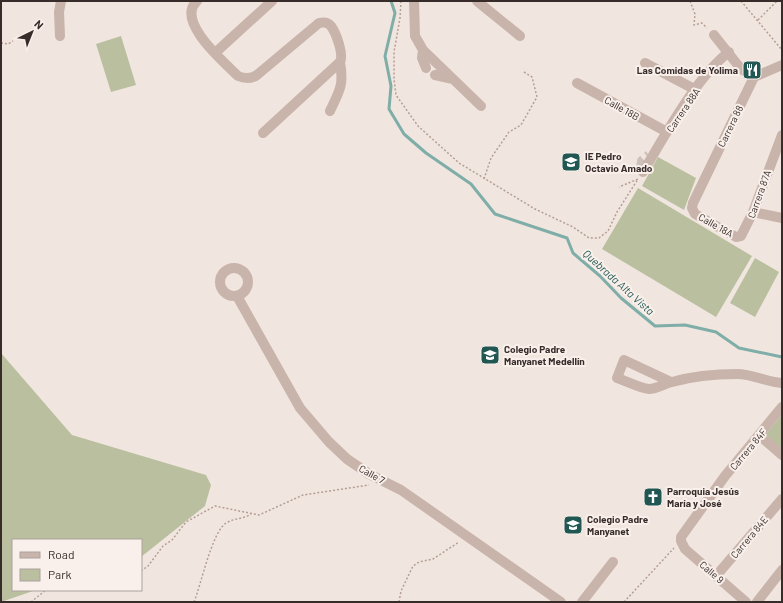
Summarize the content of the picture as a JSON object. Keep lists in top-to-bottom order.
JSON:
{
  "streets": {
    "street": [
      "Calle 18B",
      "Carrera 88A",
      "Carrera 88",
      "Carrera 87A",
      "Calle 18A",
      "Carrera 84F",
      "Calle 7",
      "Carrera 84E",
      "Calle 9"
    ]
  },
  "crossings": [
    ["Calle 18B", "Carrera 88A"],
    ["Carrera 88", "Calle 18A"],
    ["Carrera 87A", "Calle 18A"],
    ["Carrera 84F", "Calle 9"],
    ["Carrera 84E", "Calle 9"]
  ],
  "water": ["Quebrada Alta Vista"],
  "places": {
    "restaurant": ["Las Comidas de Yolima"],
    "school or university": ["IE Pedro Octavio Amado", "Colegio Padre Manyanet Medellín", "Colegio Padre Manyanet"],
    "church": ["Parroquia Jesús María y José"]
  },
  "legend": ["Road", "Park"],
  "north": "top right"
}
